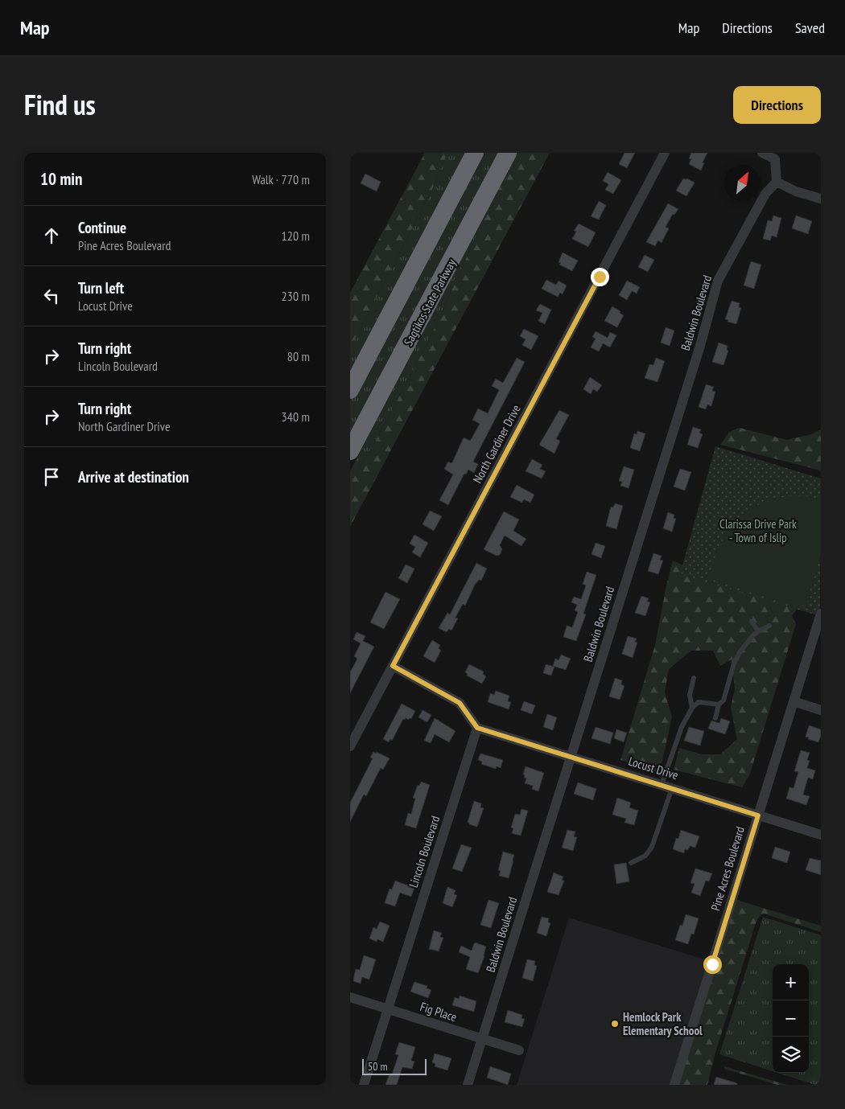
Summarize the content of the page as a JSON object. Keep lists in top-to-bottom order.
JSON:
{
  "streets": {
    "highway": ["Sagtikos State Parkway"],
    "street": [
      "Baldwin Boulevard",
      "North Gardiner Drive",
      "Locust Drive",
      "Lincoln Boulevard",
      "Pine Acres Boulevard",
      "Fig Place"
    ]
  },
  "crossings": [
    ["Baldwin Boulevard", "Locust Drive"],
    ["Baldwin Boulevard", "Fig Place"],
    ["Locust Drive", "Lincoln Boulevard"],
    ["Locust Drive", "Pine Acres Boulevard"],
    ["Lincoln Boulevard", "Fig Place"]
  ],
  "parks": ["Clarissa Drive Park - Town of Islip"],
  "places": ["Hemlock Park Elementary School"],
  "scale_bar": "50 m",
  "north": "top right",
  "page": {
    "header": "Map",
    "nav": ["Map", "Directions", "Saved"],
    "title": "Find us",
    "buttons": "Directions",
    "heading": ["10 min", "Walk · 770 m"],
    "list": [
      ["Continue", "Pine Acres Boulevard", "120 m"],
      ["Turn left", "Locust Drive", "230 m"],
      ["Turn right", "Lincoln Boulevard", "80 m"],
      ["Turn right", "North Gardiner Drive", "340 m"],
      "Arrive at destination"
    ],
    "map_buttons": ["+", "−"],
    "scale": "50 m"
  }
}
